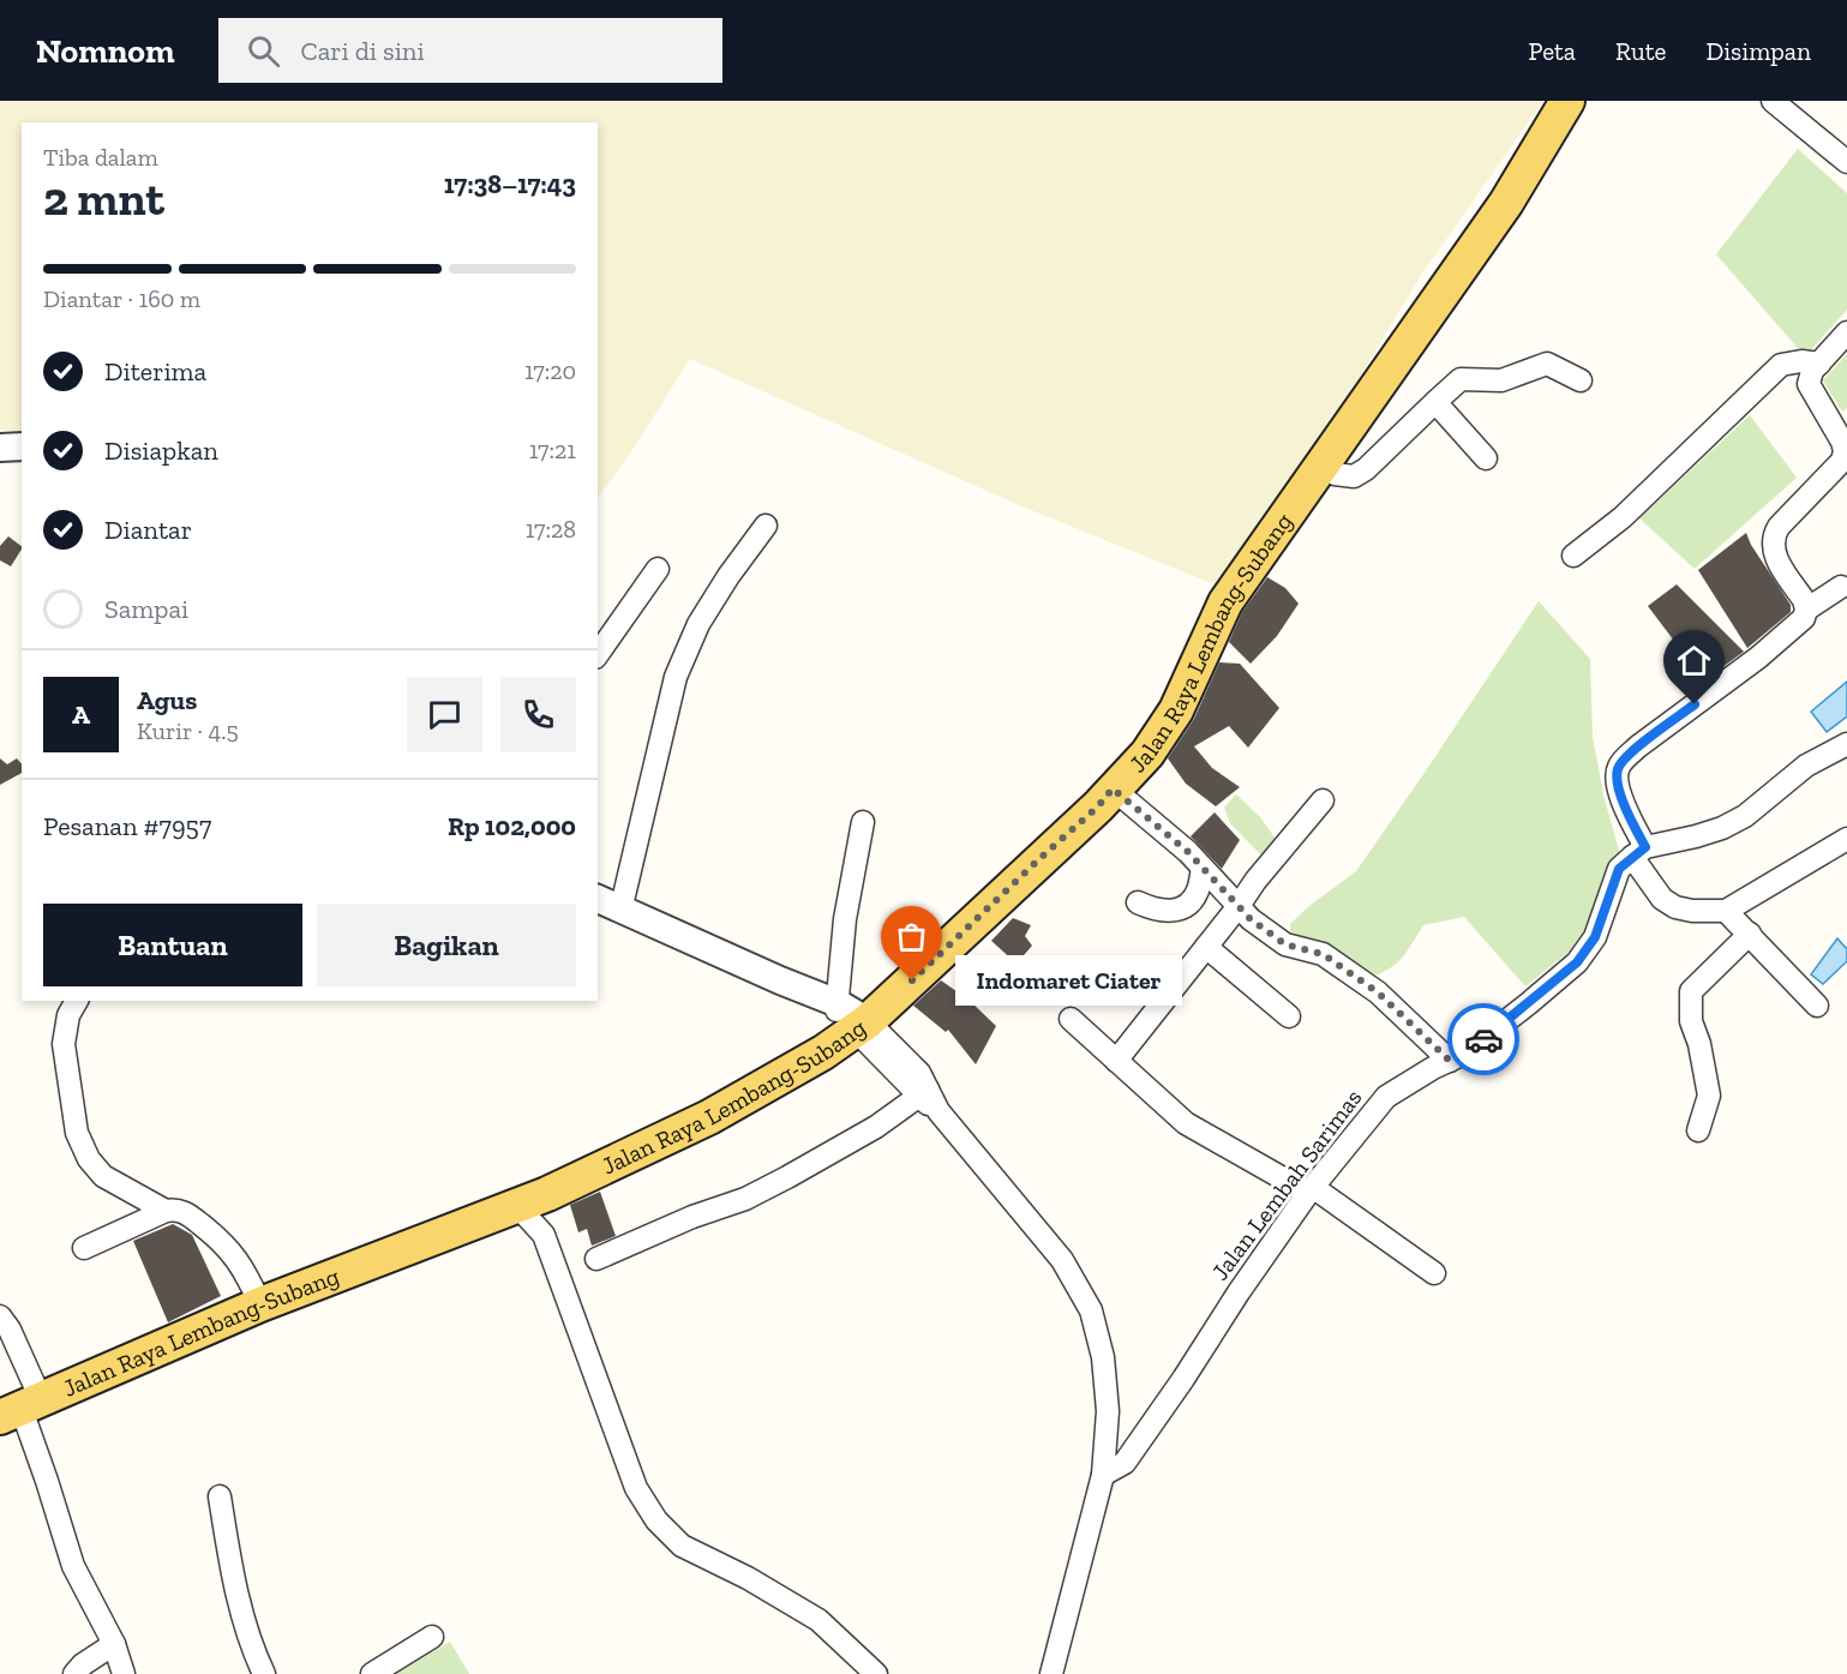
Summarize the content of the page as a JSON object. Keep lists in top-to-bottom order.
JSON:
{
  "streets": {
    "main road": ["Jalan Raya Lembang-Subang"],
    "street": ["Jalan Lembah Sarimas"]
  },
  "places": ["Indomaret Ciater"],
  "page": {
    "header": "Nomnom",
    "search": "Cari di sini",
    "nav": ["Peta", "Rute", "Disimpan"],
    "heading": ["2 mnt", "Tiba dalam", "17:38–17:43"],
    "panel": [
      "Agus",
      "Kurir · 4.5",
      "Pesanan #7957",
      "Rp 102,000"
    ],
    "bar": "Diantar · 160 m",
    "list": [
      ["Diterima", "17:20"],
      ["Disiapkan", "17:21"],
      ["Diantar", "17:28"],
      "Sampai"
    ],
    "round": "A",
    "buttons": ["Bantuan", "Bagikan"],
    "bubble": "Indomaret Ciater"
  }
}
